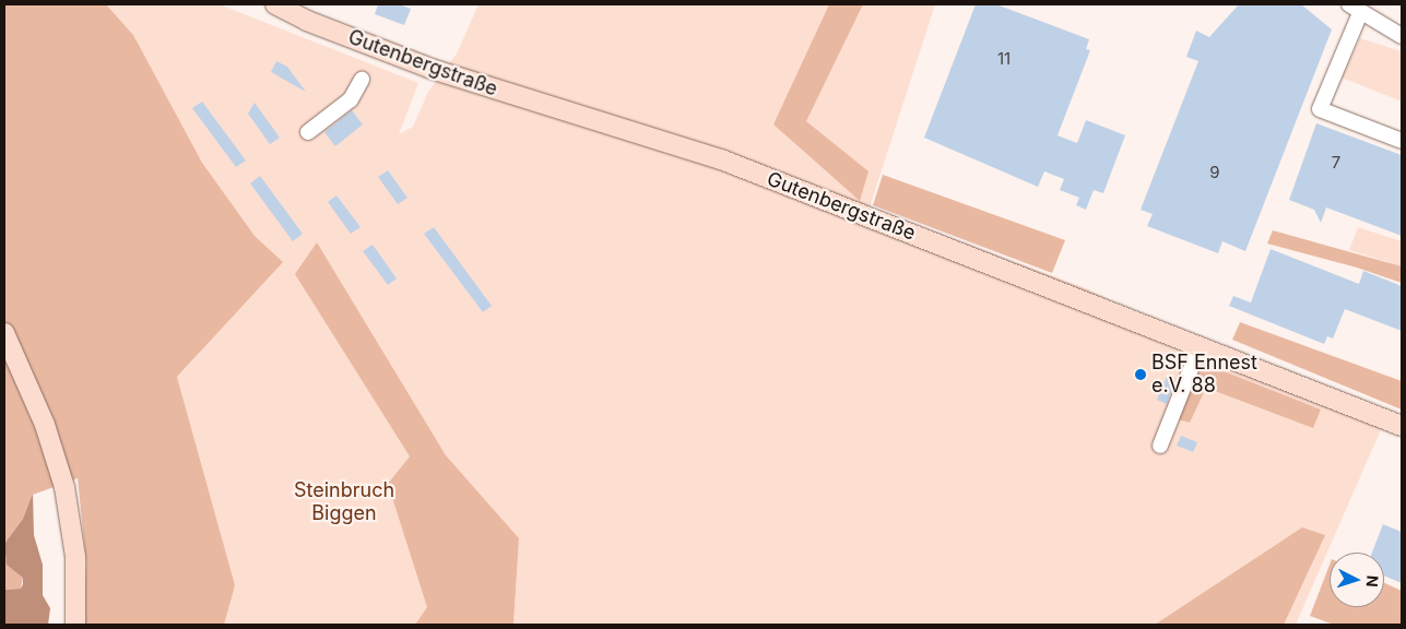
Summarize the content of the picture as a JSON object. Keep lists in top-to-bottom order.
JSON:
{
  "streets": {
    "main road": ["Gutenbergstraße"]
  },
  "parks": ["Steinbruch Biggen"],
  "places": ["BSF Ennest e.V. 88"],
  "house_numbers": ["11", "7", "9"],
  "north": "right"
}
